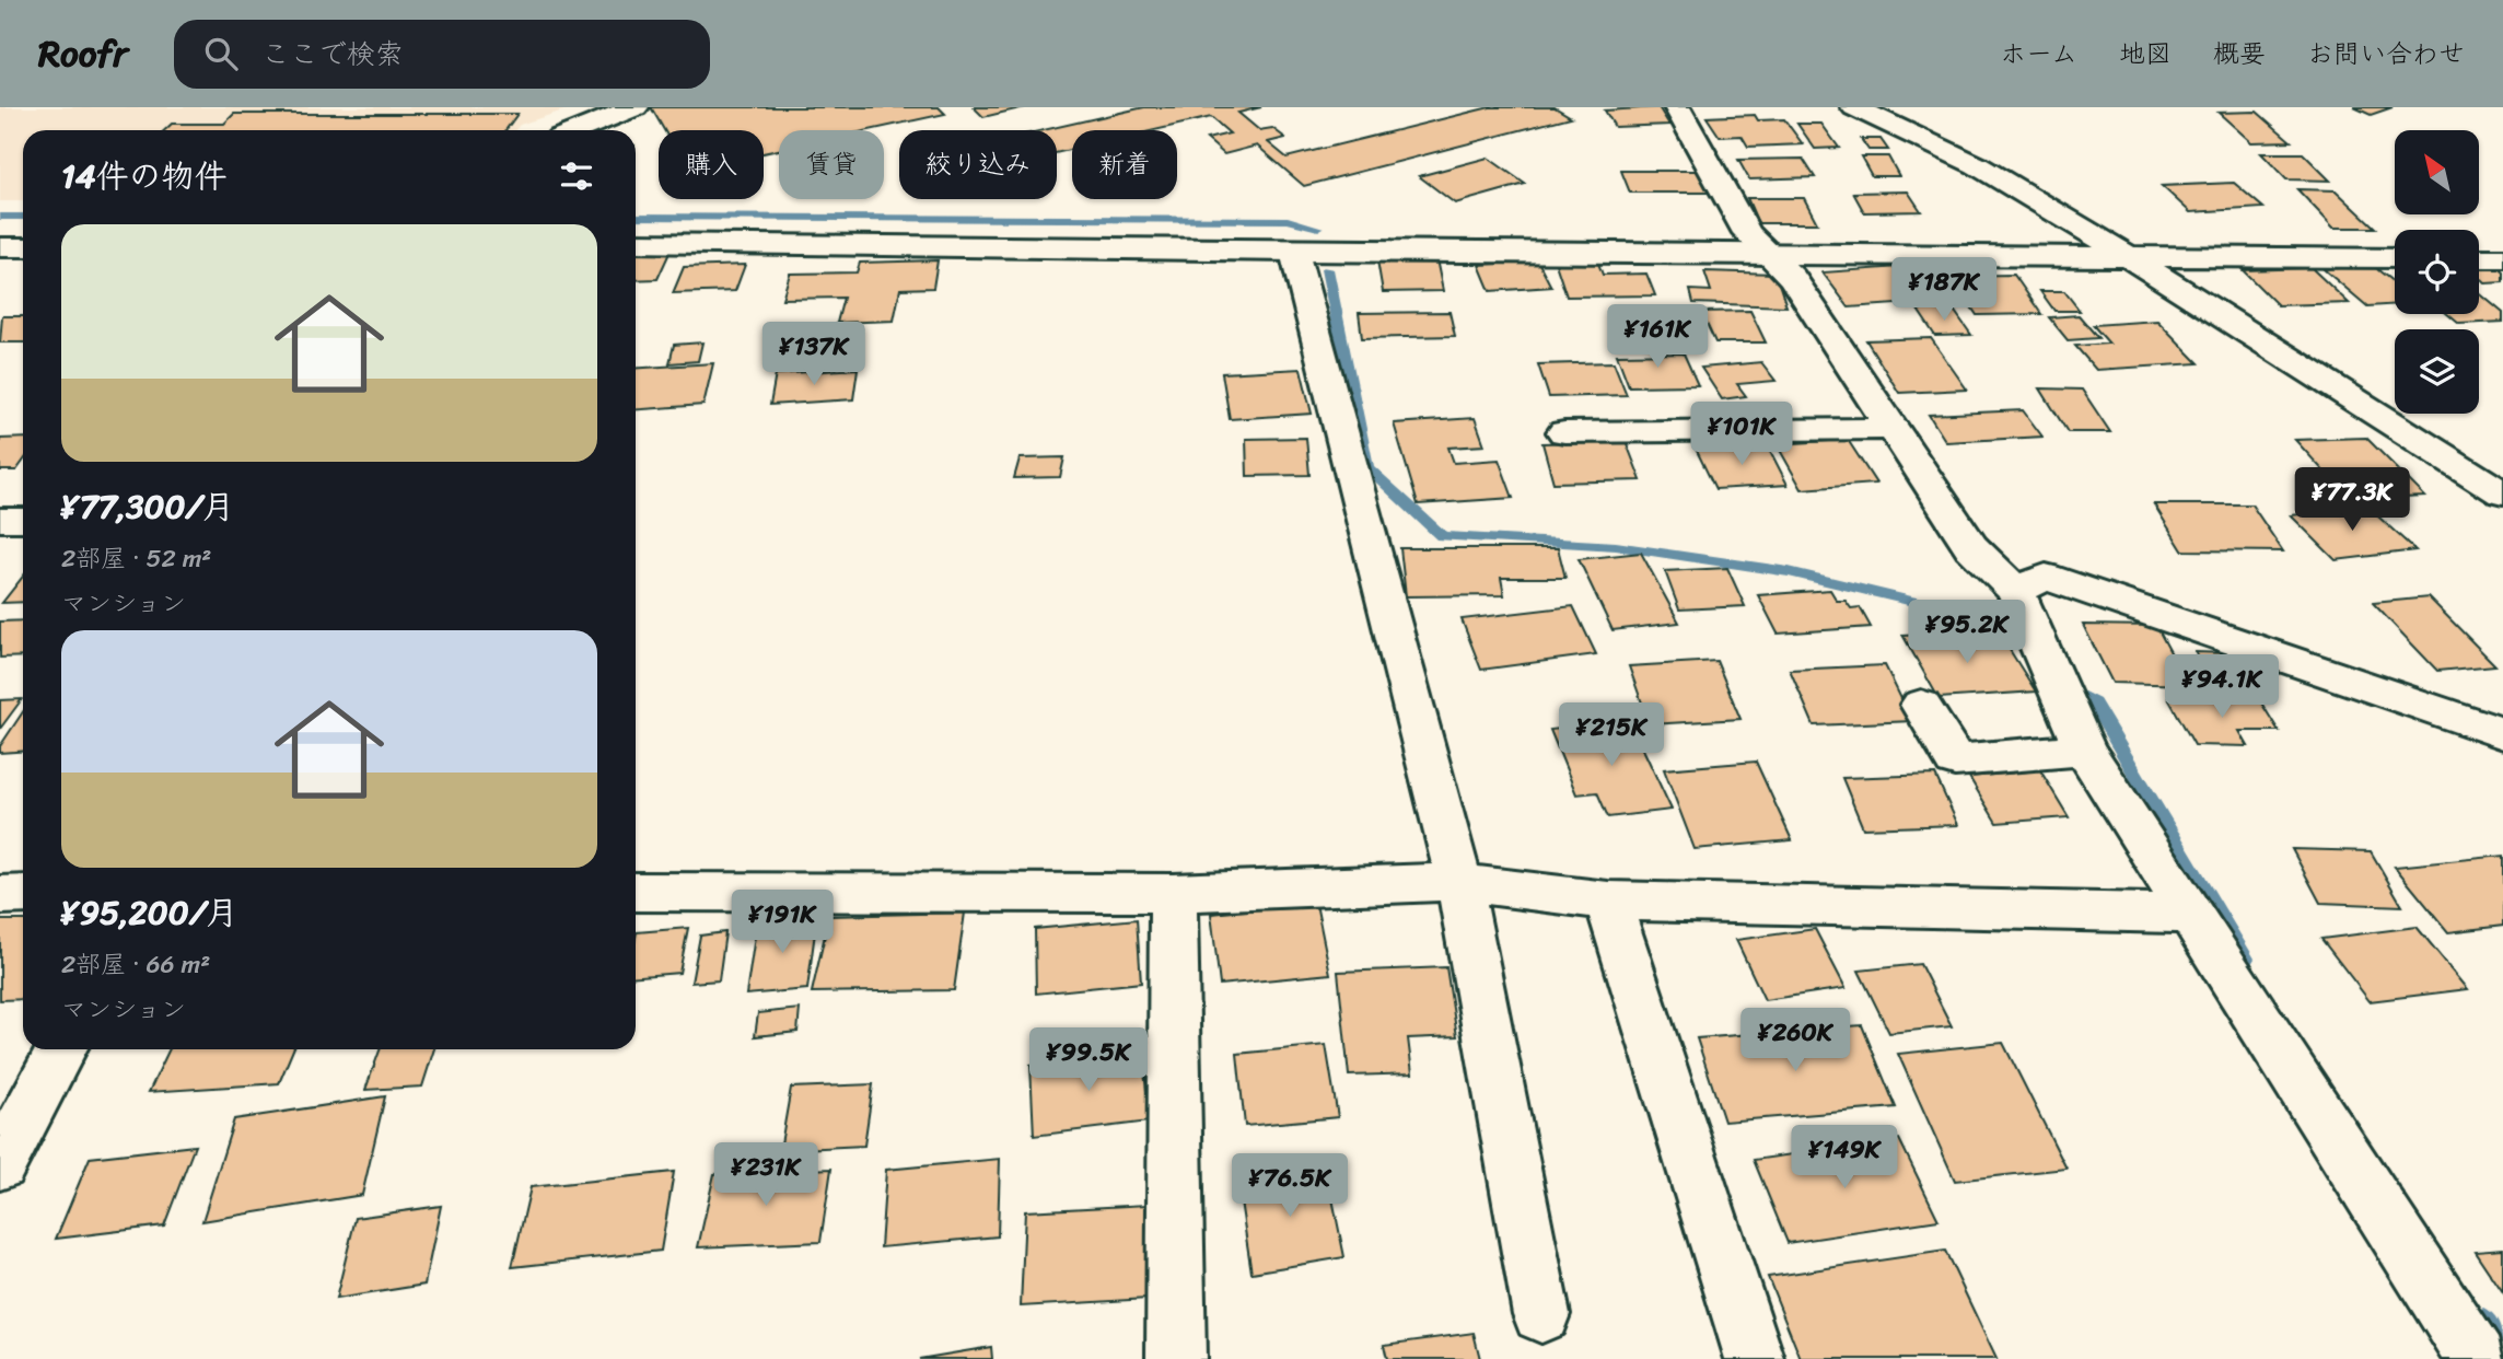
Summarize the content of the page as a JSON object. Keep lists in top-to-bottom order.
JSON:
{
  "north": "top left",
  "page": {
    "header": "Roofr",
    "search": "ここで検索",
    "nav": [
      "ホーム",
      "地図",
      "概要",
      "お問い合わせ"
    ],
    "chip": [
      "購入",
      "賃貸",
      "絞り込み",
      "新着"
    ],
    "heading": "14件の物件",
    "list": [
      {
        "name": "¥77,300/月",
        "note": "2部屋 · 52 m² · マンション"
      },
      {
        "name": "¥95,200/月",
        "note": "2部屋 · 66 m² · マンション"
      }
    ],
    "price": [
      "¥187K",
      "¥161K",
      "¥137K",
      "¥101K",
      "¥77.3K",
      "¥95.2K",
      "¥94.1K",
      "¥215K",
      "¥191K",
      "¥260K",
      "¥99.5K",
      "¥149K",
      "¥231K",
      "¥76.5K"
    ]
  }
}
